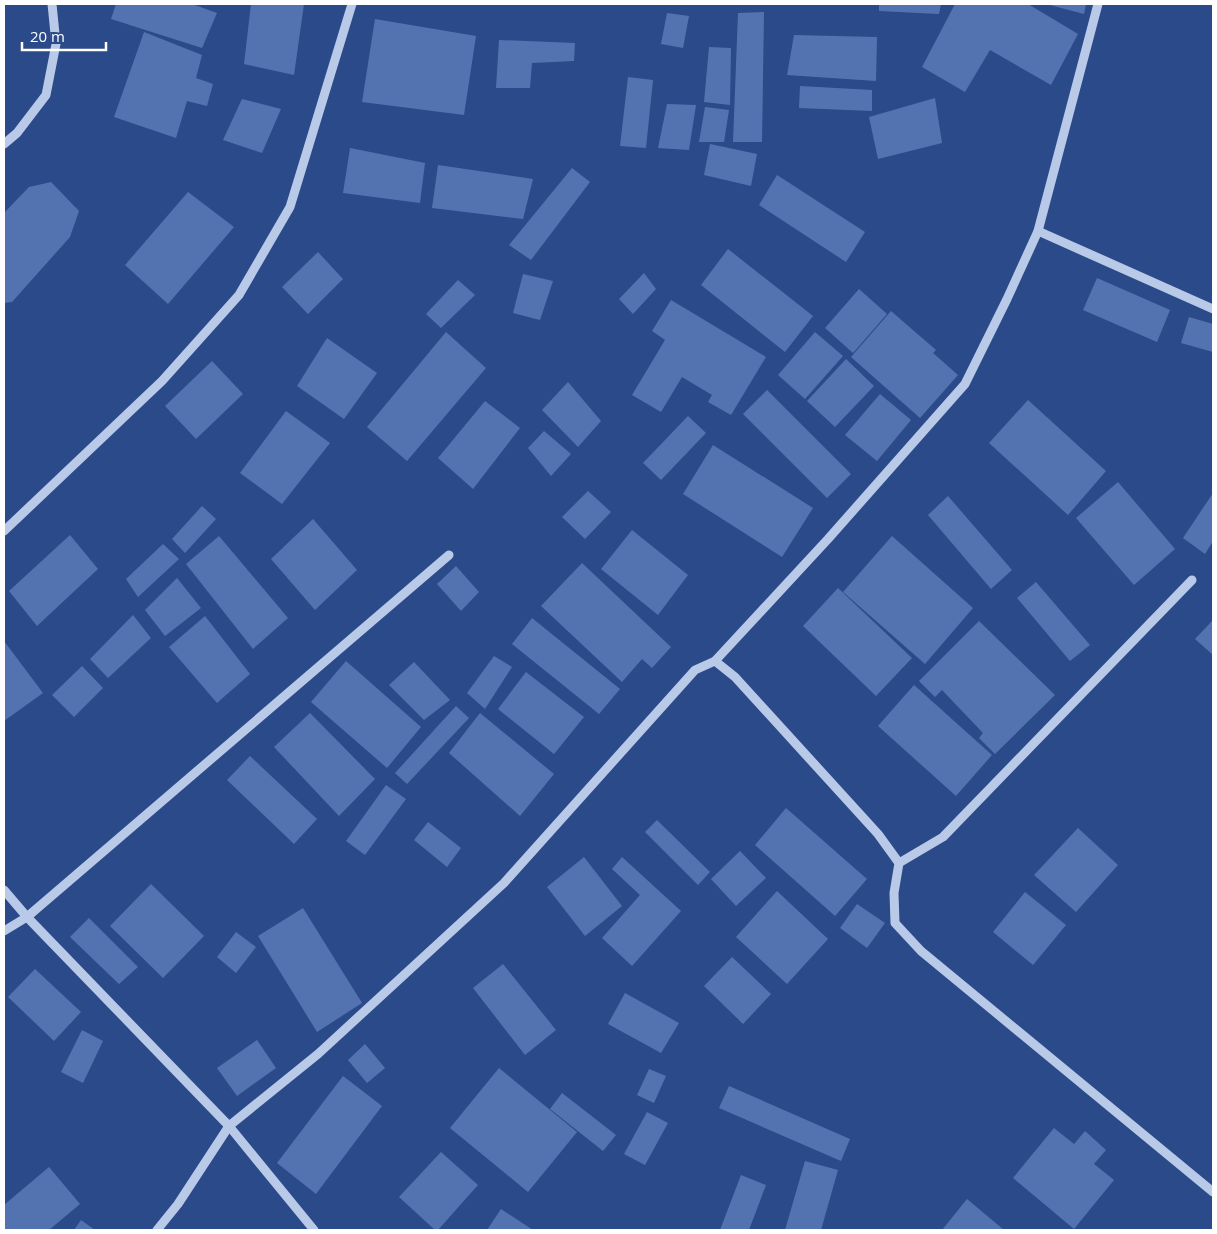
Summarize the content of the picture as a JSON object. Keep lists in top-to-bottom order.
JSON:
{
  "scale_bar": "20 m"
}
